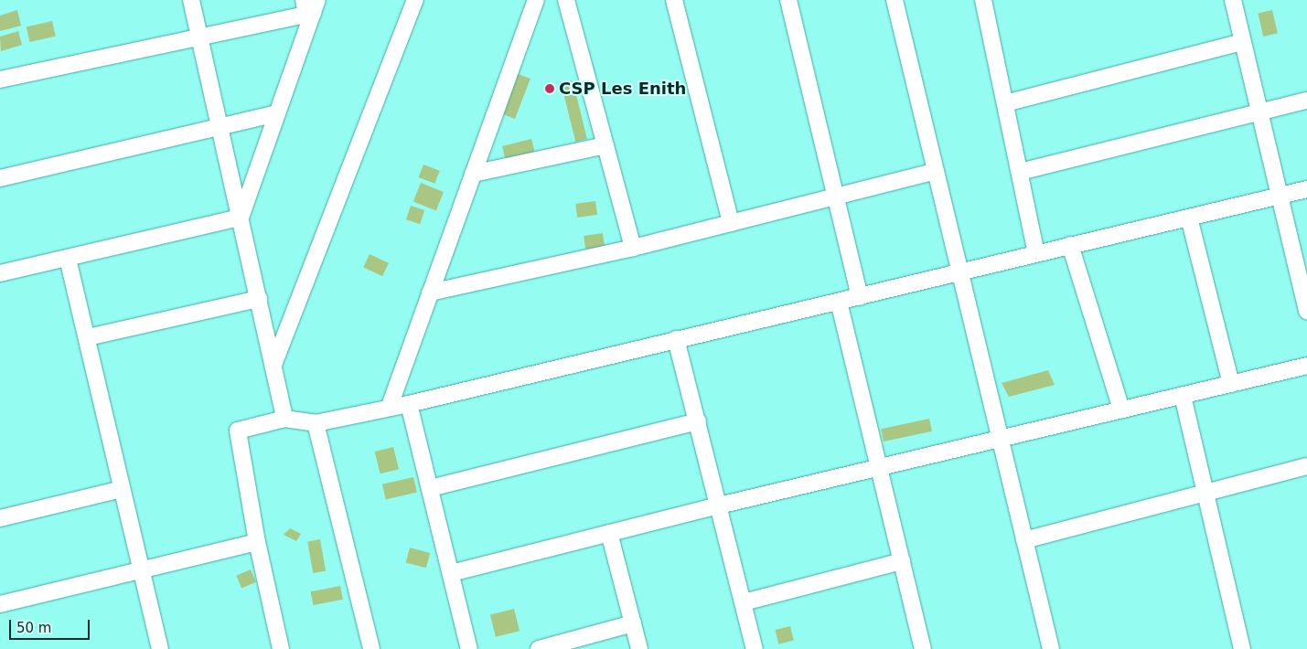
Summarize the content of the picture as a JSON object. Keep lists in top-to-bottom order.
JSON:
{
  "places": ["CSP Les Enith"],
  "scale_bar": "50 m"
}
